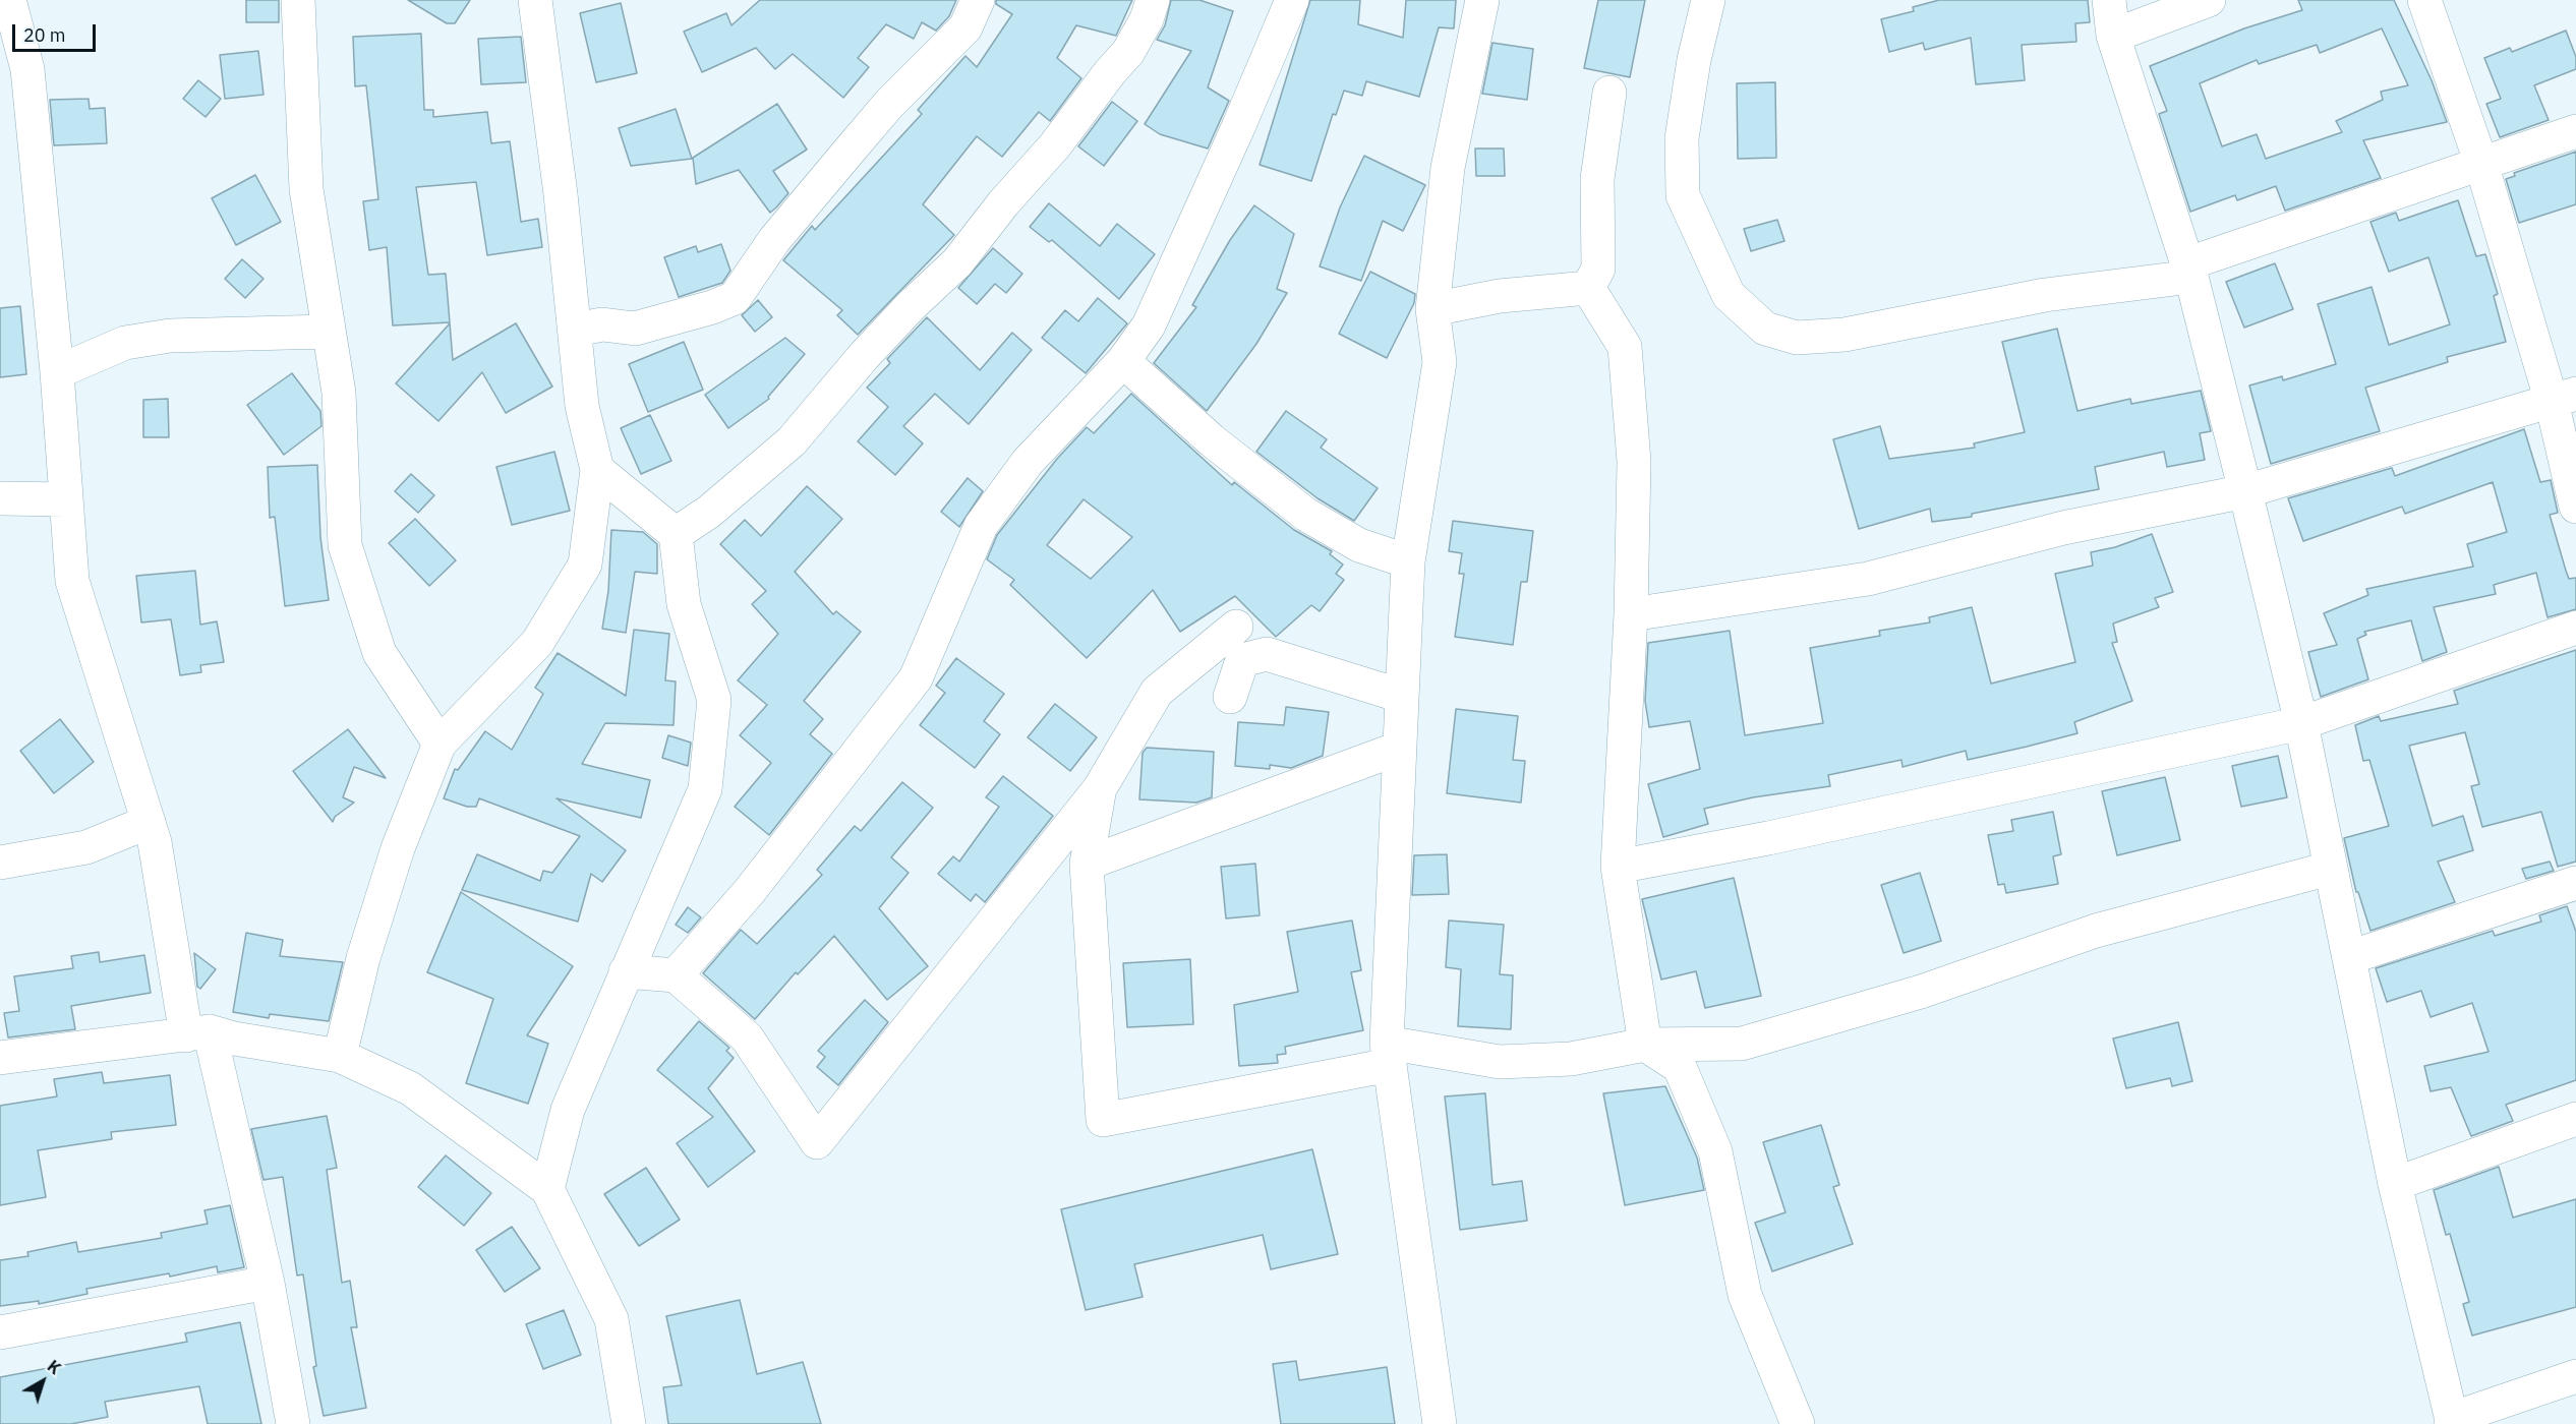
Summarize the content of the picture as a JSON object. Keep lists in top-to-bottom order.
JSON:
{
  "scale_bar": "20 m",
  "north": "top right"
}
